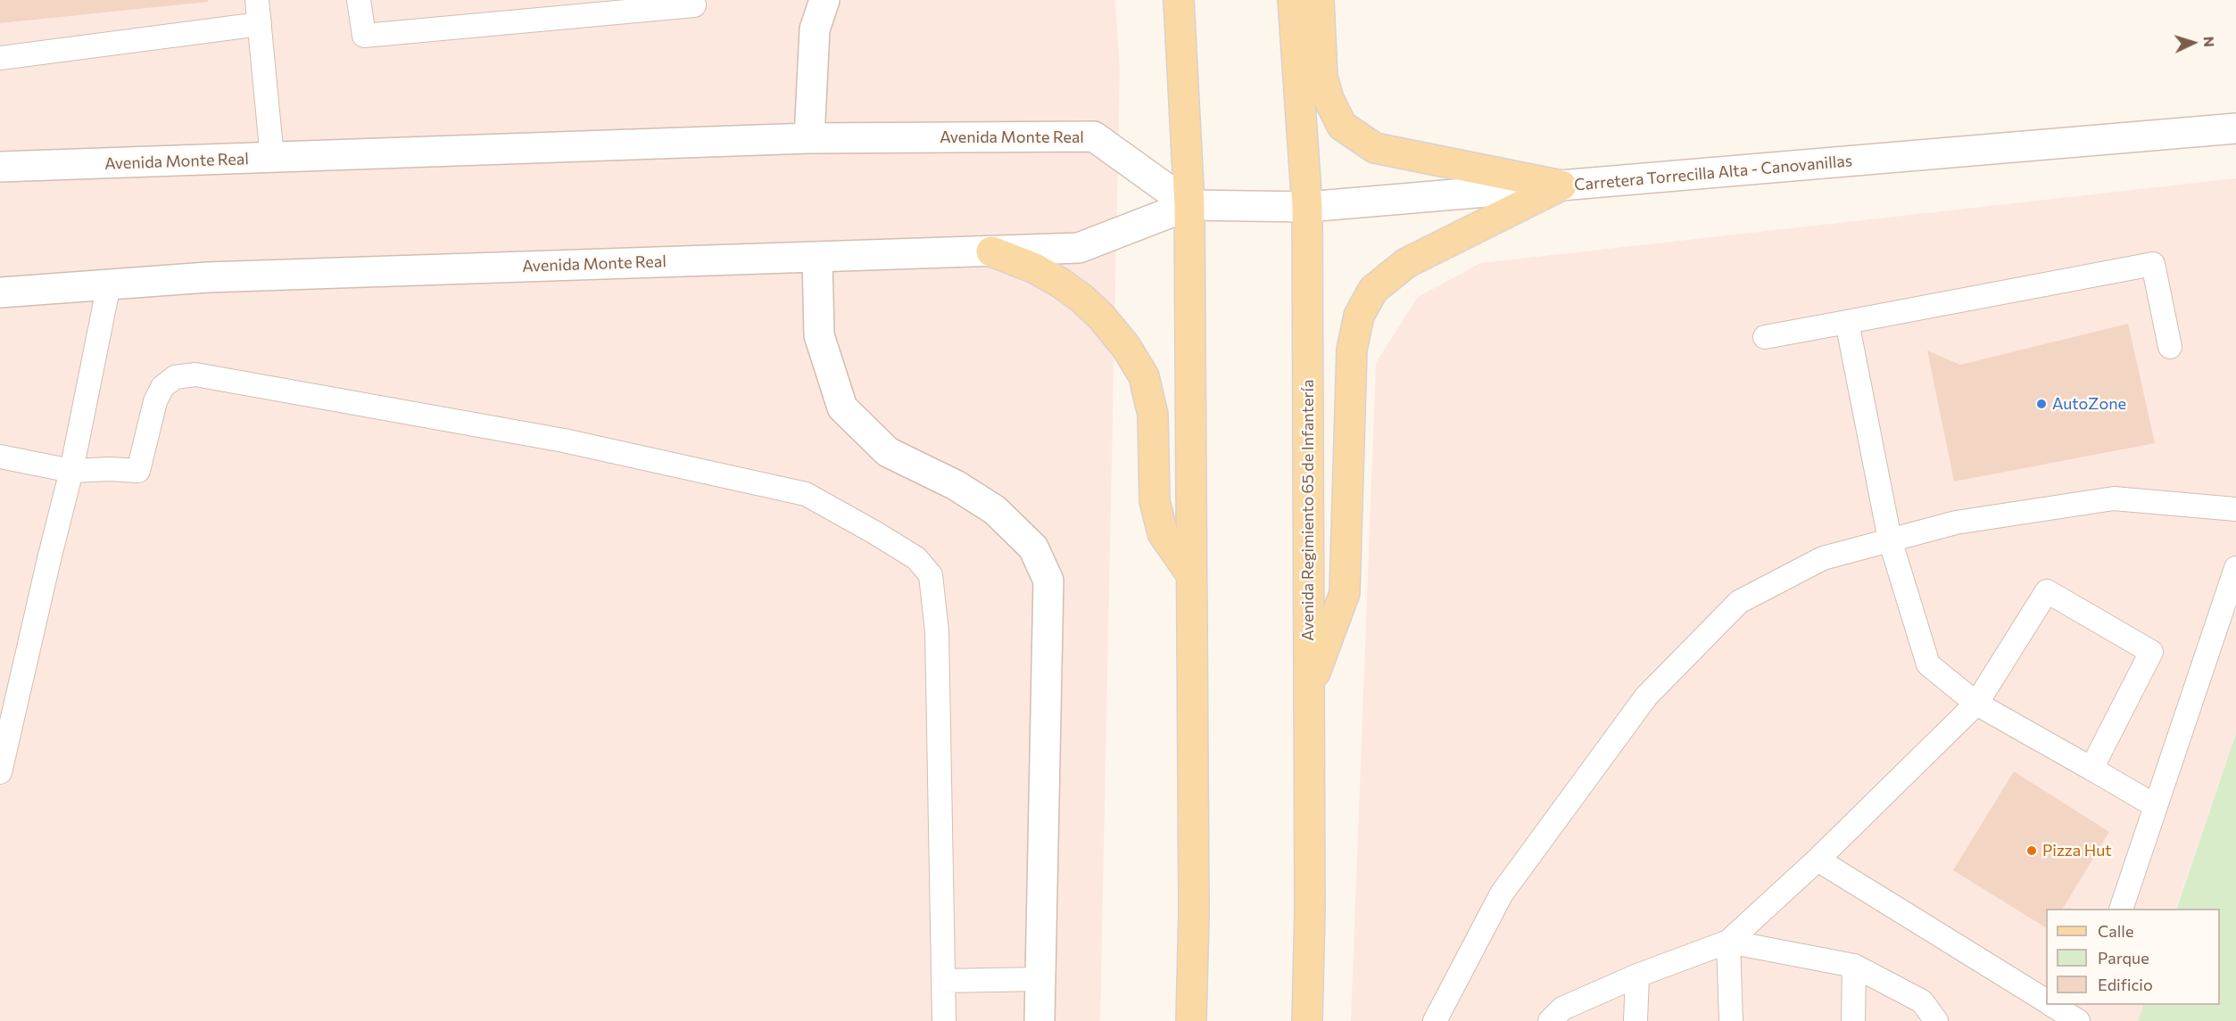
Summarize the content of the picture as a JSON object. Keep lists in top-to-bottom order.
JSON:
{
  "streets": {
    "main road": ["Avenida Regimiento 65 de Infantería"],
    "street": ["Avenida Monte Real", "Carretera Torrecilla Alta - Canovanillas"]
  },
  "crossings": [
    ["Avenida Monte Real", "Carretera Torrecilla Alta - Canovanillas"],
    ["Carretera Torrecilla Alta - Canovanillas", "Avenida Regimiento 65 de Infantería"]
  ],
  "places": ["AutoZone", "Pizza Hut"],
  "legend": ["Calle", "Parque", "Edificio"],
  "north": "right"
}
